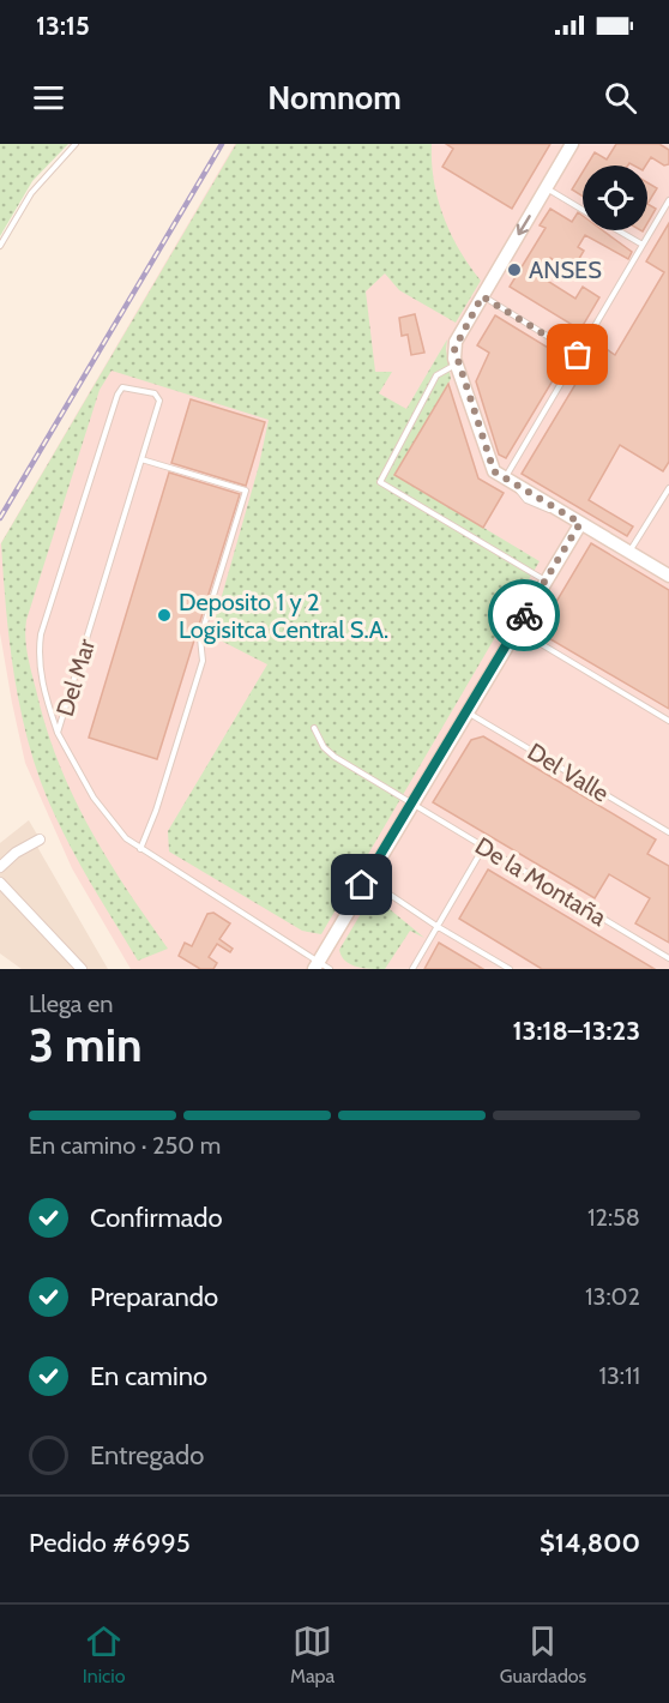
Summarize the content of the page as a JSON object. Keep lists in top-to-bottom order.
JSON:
{
  "streets": {
    "lane": ["Del Mar", "Del Valle", "De la Montaña"]
  },
  "places": ["ANSES", "Deposito 1 y 2 Logisitca Central S.A."],
  "page": {
    "status": "13:15",
    "header": "Nomnom",
    "heading": ["3 min", "Llega en", "13:18–13:23"],
    "panel": ["Pedido #6995", "$14,800"],
    "bar": "En camino · 250 m",
    "list": [
      ["Confirmado", "12:58"],
      ["Preparando", "13:02"],
      ["En camino", "13:11"],
      "Entregado"
    ],
    "tabs": ["Inicio", "Mapa", "Guardados"]
  }
}
